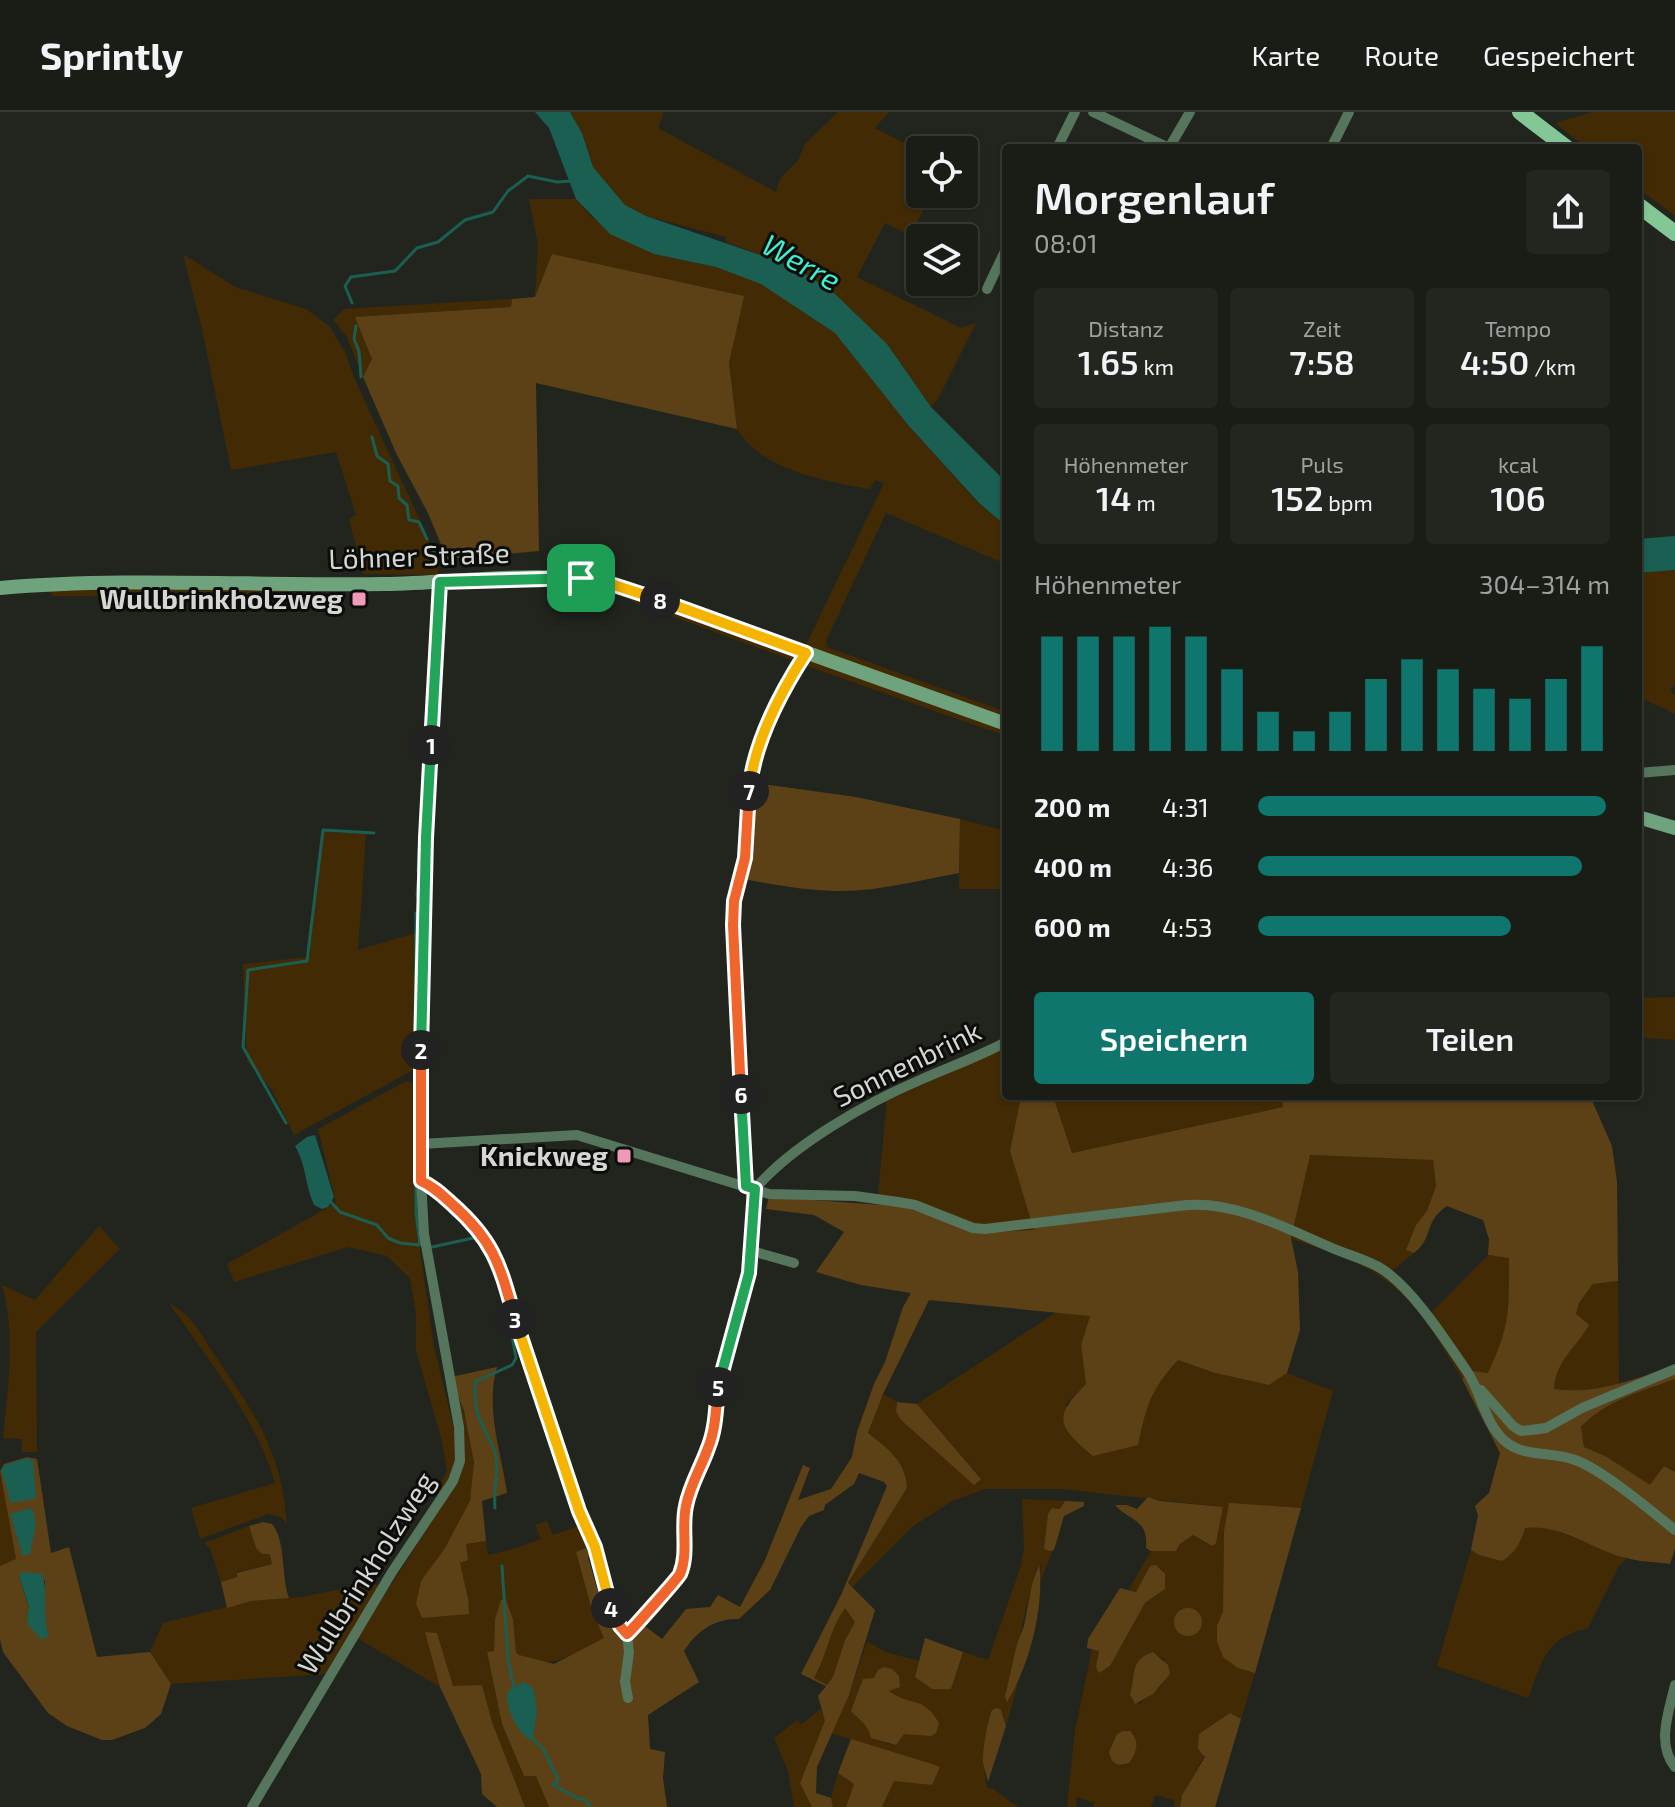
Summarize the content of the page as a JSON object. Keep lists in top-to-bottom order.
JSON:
{
  "streets": {
    "main road": ["Löhner Straße"],
    "street": ["Sonnenbrink", "Wullbrinkholzweg"]
  },
  "crossings": [
    ["Löhner Straße", "Wullbrinkholzweg"]
  ],
  "water": ["Werre"],
  "places": {
    "transit": ["Wullbrinkholzweg", "Knickweg"]
  },
  "page": {
    "header": "Sprintly",
    "nav": ["Karte", "Route", "Gespeichert"],
    "heading": ["Morgenlauf", "08:01"],
    "stats": [
      ["Distanz", "1.65 km"],
      ["Zeit", "7:58"],
      ["Tempo", "4:50 /km"],
      ["Höhenmeter", "14 m"],
      ["Puls", "152 bpm"],
      ["kcal", "106"]
    ],
    "chart": ["Höhenmeter", "304–314 m"],
    "pins": [
      "8",
      "1",
      "7",
      "2",
      "6",
      "3",
      "5",
      "4"
    ],
    "list": [
      {
        "name": "200 m",
        "note": "4:31"
      },
      {
        "name": "400 m",
        "note": "4:36"
      },
      {
        "name": "600 m",
        "note": "4:53"
      }
    ],
    "buttons": ["Speichern", "Teilen"]
  }
}
